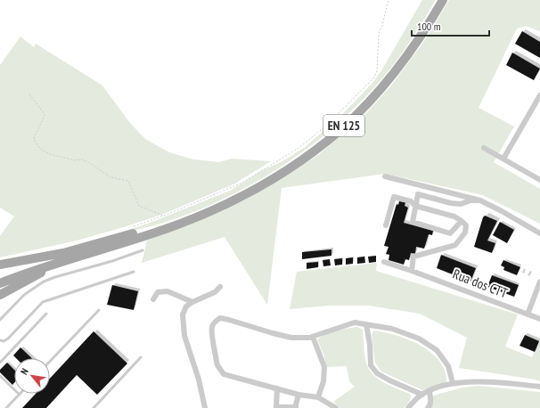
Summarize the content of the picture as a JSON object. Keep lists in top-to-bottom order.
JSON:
{
  "streets": {
    "main road": ["EN 125"],
    "street": ["Rua dos CTT"]
  },
  "scale_bar": "100 m",
  "north": "top left"
}
